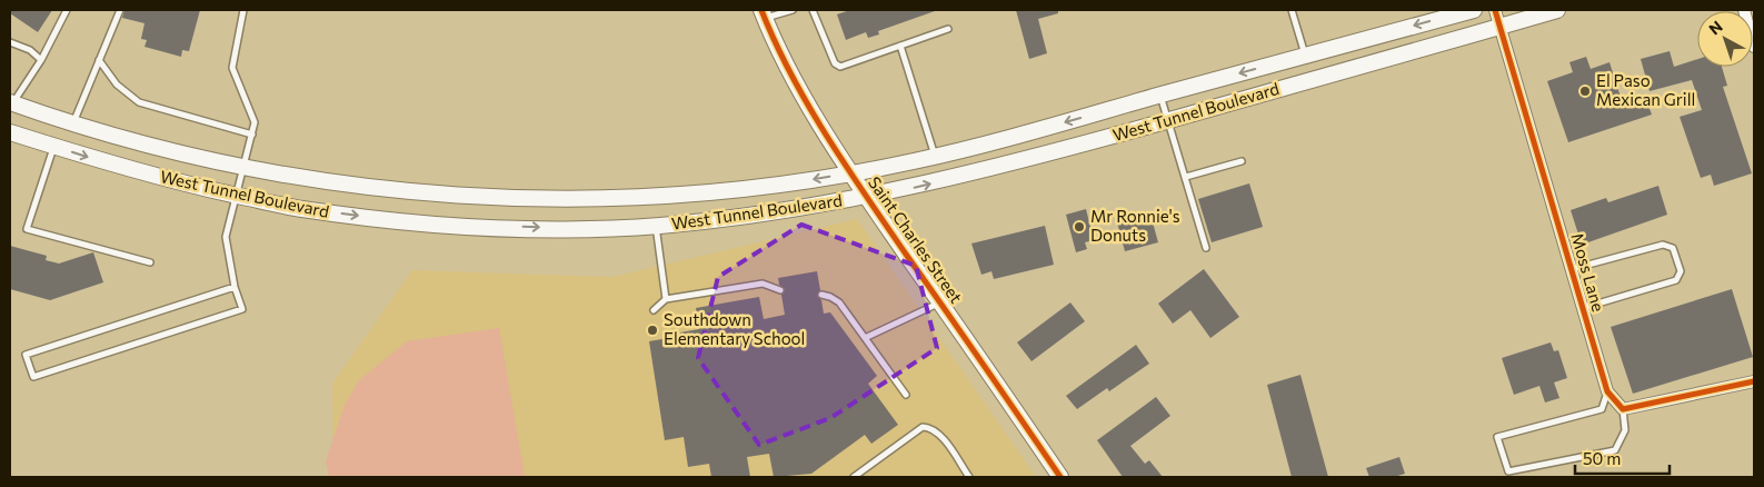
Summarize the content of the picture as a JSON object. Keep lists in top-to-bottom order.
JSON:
{
  "streets": {
    "main road": ["West Tunnel Boulevard", "Saint Charles Street"],
    "street": ["Moss Lane"]
  },
  "crossings": [
    ["West Tunnel Boulevard", "Saint Charles Street"],
    ["West Tunnel Boulevard", "Moss Lane"]
  ],
  "places": ["El Paso Mexican Grill", "Mr Ronnie's Donuts", "Southdown Elementary School"],
  "scale_bar": "50 m",
  "north": "top left"
}
